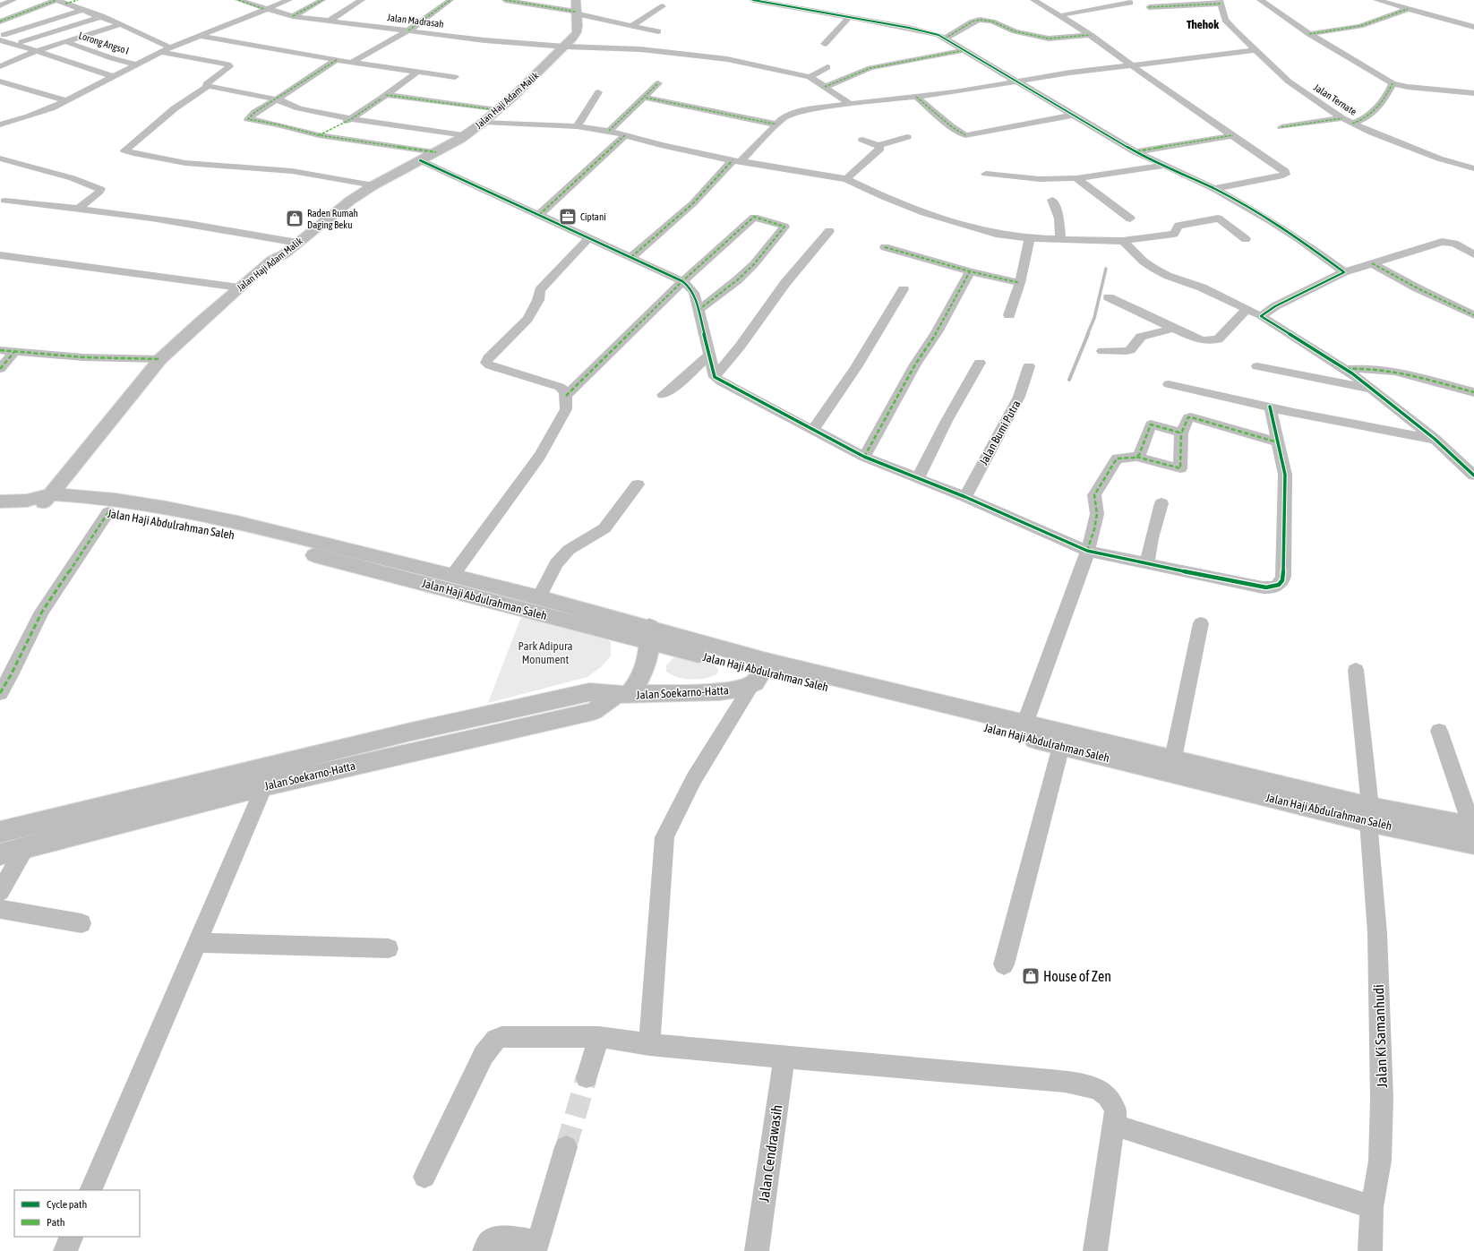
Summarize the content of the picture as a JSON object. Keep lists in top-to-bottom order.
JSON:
{
  "streets": {
    "main road": ["Jalan Haji Adam Malik", "Jalan Haji Abdulrahman Saleh", "Jalan Soekarno-Hatta"],
    "street": [
      "Jalan Madrasah",
      "Lorong Angso I",
      "Jalan Ternate",
      "Jalan Bumi Putra",
      "Jalan Ki Samanhudi",
      "Jalan Cendrawasih"
    ]
  },
  "crossings": [
    ["Jalan Madrasah", "Jalan Haji Adam Malik"],
    ["Jalan Haji Adam Malik", "Jalan Haji Abdulrahman Saleh"],
    ["Jalan Haji Abdulrahman Saleh", "Jalan Soekarno-Hatta"],
    ["Jalan Haji Abdulrahman Saleh", "Jalan Ki Samanhudi"]
  ],
  "districts": ["Thehok"],
  "parks": ["Park Adipura Monument"],
  "places": {
    "office": ["Ciptani"],
    "shop": ["Raden Rumah Daging Beku", "House of Zen"]
  },
  "legend": ["Cycle path", "Path"]
}
